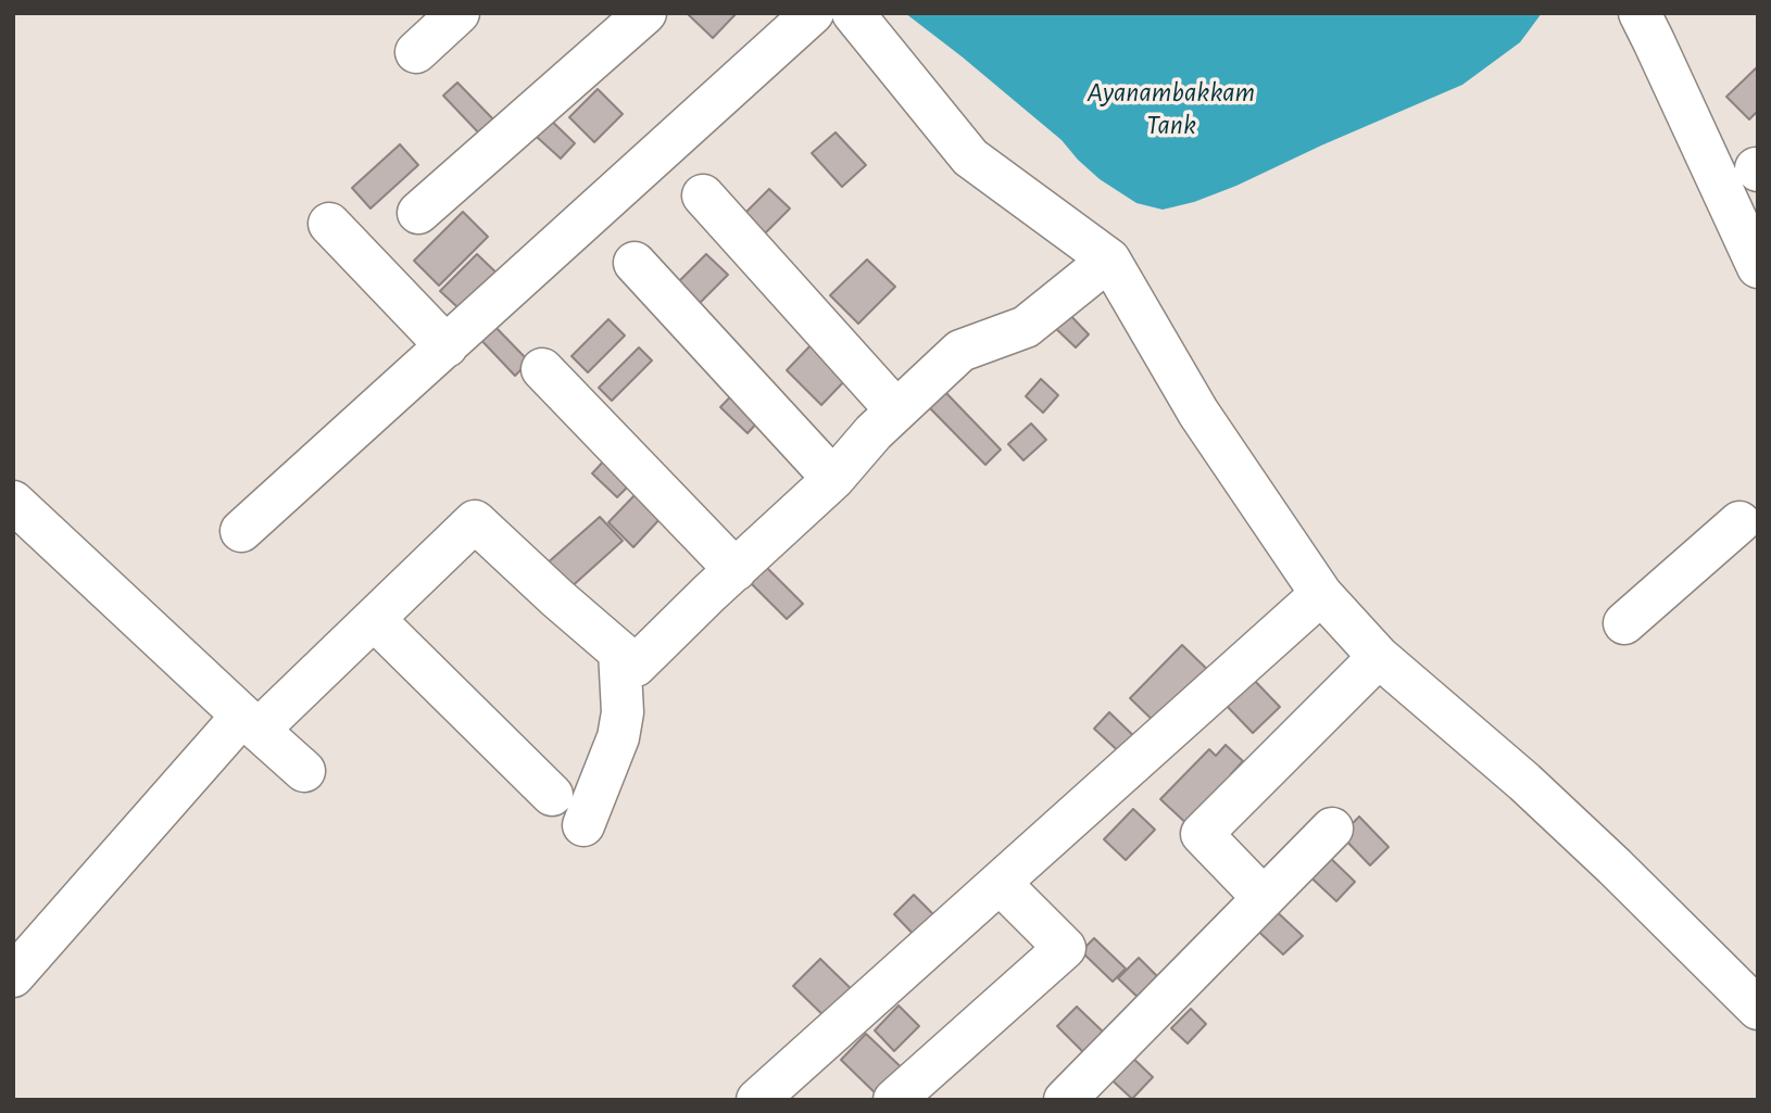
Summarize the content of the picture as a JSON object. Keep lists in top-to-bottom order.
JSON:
{
  "water": ["Ayanambakkam Tank"]
}
